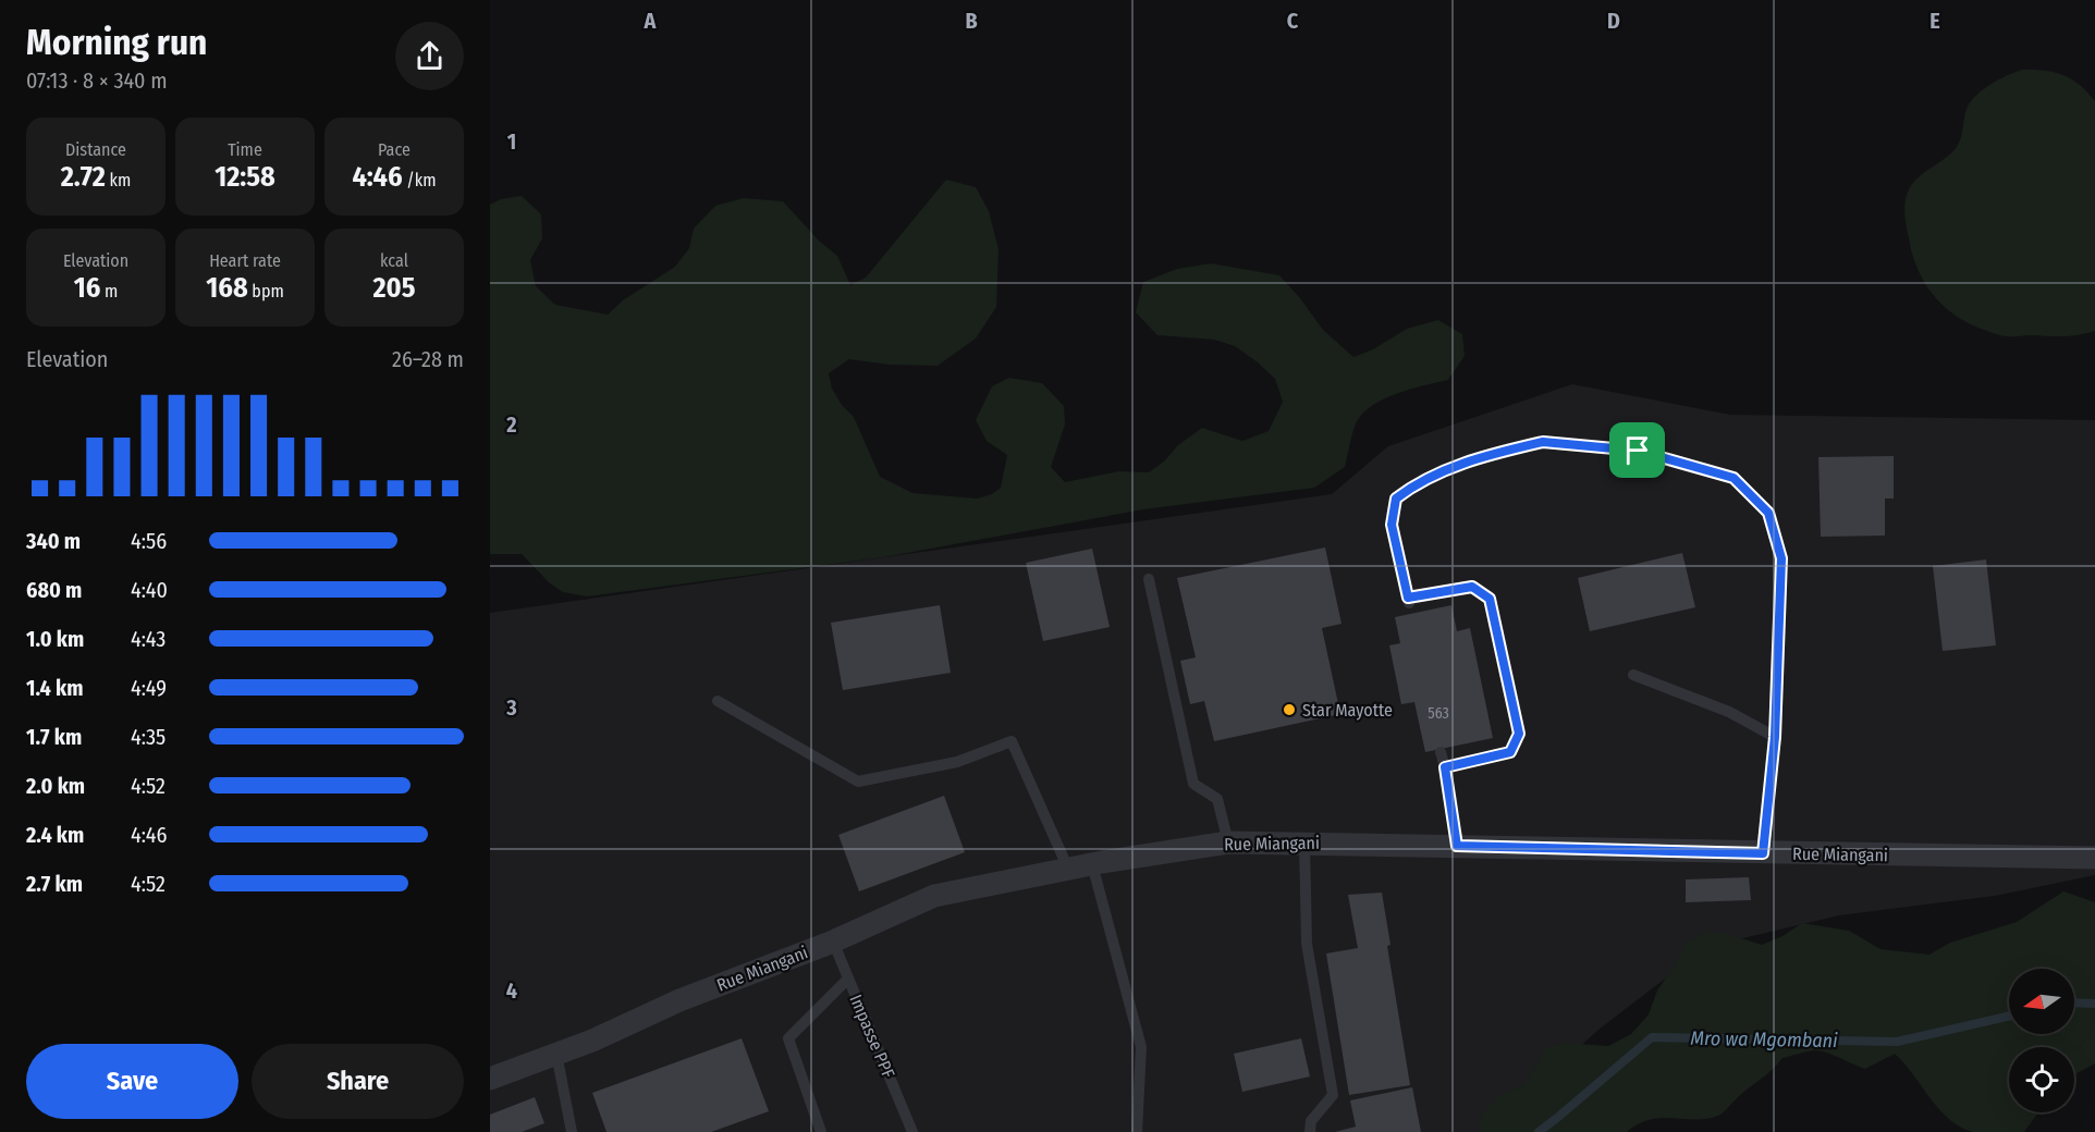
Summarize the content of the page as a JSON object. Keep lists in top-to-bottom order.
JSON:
{
  "streets": {
    "street": ["Rue Miangani"],
    "lane": ["Impasse PPF"]
  },
  "crossings": [
    ["Rue Miangani", "Impasse PPF"]
  ],
  "water": ["Mro wa Mgombani"],
  "places": ["Star Mayotte"],
  "house_numbers": ["563"],
  "north": "left",
  "page": {
    "heading": ["Morning run", "07:13 · 8 × 340 m"],
    "stats": [
      ["Distance", "2.72 km"],
      ["Time", "12:58"],
      ["Pace", "4:46 /km"],
      ["Elevation", "16 m"],
      ["Heart rate", "168 bpm"],
      ["kcal", "205"]
    ],
    "chart": ["Elevation", "26–28 m"],
    "list": [
      {
        "name": "340 m",
        "note": "4:56"
      },
      {
        "name": "680 m",
        "note": "4:40"
      },
      {
        "name": "1.0 km",
        "note": "4:43"
      },
      {
        "name": "1.4 km",
        "note": "4:49"
      },
      {
        "name": "1.7 km",
        "note": "4:35"
      },
      {
        "name": "2.0 km",
        "note": "4:52"
      },
      {
        "name": "2.4 km",
        "note": "4:46"
      },
      {
        "name": "2.7 km",
        "note": "4:52"
      }
    ],
    "buttons": ["Save", "Share"]
  },
  "grid": {
    "columns": [
      "A",
      "B",
      "C",
      "D",
      "E"
    ],
    "rows": [
      "1",
      "2",
      "3",
      "4"
    ]
  }
}
